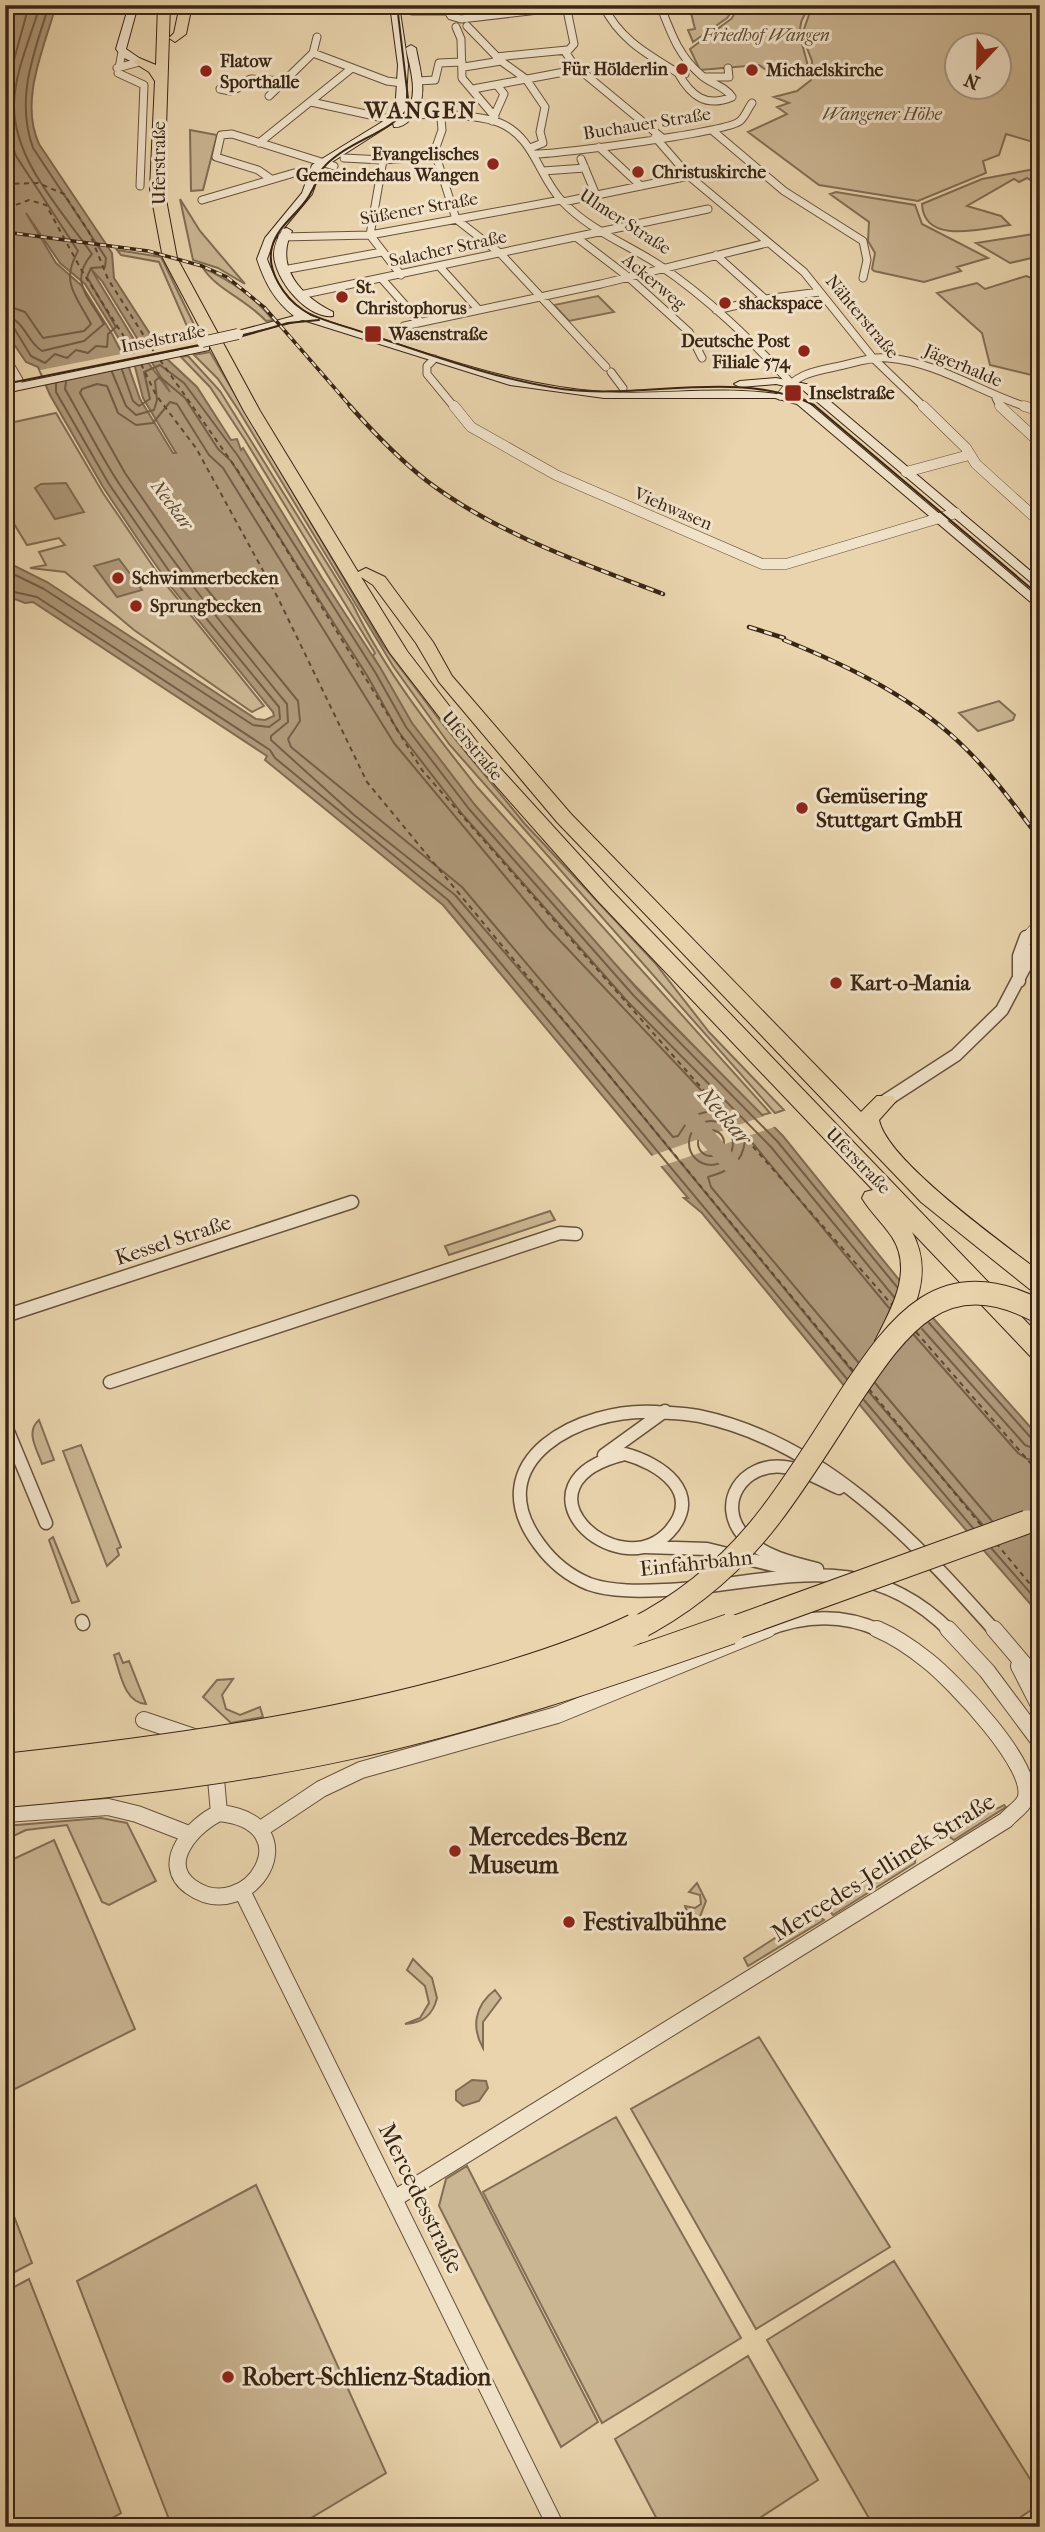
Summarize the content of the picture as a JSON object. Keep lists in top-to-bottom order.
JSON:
{
  "streets": {
    "highway": ["Uferstraße"],
    "street": [
      "Buchauer Straße",
      "Süßener Straße",
      "Ulmer Straße",
      "Salacher Straße",
      "Ackerweg",
      "Nähterstraße",
      "Inselstraße",
      "Jägerhalde",
      "Viehwasen",
      "Kessel Straße",
      "Einfahrbahn",
      "Mercedes-Jellinek-Straße",
      "Mercedesstraße"
    ]
  },
  "crossings": [
    ["Buchauer Straße", "Ulmer Straße"],
    ["Buchauer Straße", "Nähterstraße"],
    ["Süßener Straße", "Ulmer Straße"],
    ["Süßener Straße", "Nähterstraße"],
    ["Ulmer Straße", "Salacher Straße"],
    ["Ulmer Straße", "Inselstraße"],
    ["Ulmer Straße", "Jägerhalde"],
    ["Salacher Straße", "Ackerweg"],
    ["Nähterstraße", "Jägerhalde"],
    ["Inselstraße", "Jägerhalde"],
    ["Inselstraße", "Viehwasen"],
    ["Mercedes-Jellinek-Straße", "Mercedesstraße"]
  ],
  "districts": ["WANGEN"],
  "water": ["Neckar"],
  "parks": ["Friedhof Wangen", "Wangener Höhe"],
  "places": {
    "other": [
      "Für Hölderlin",
      "Michaelskirche",
      "Flatow Sporthalle",
      "Evangelisches Gemeindehaus Wangen",
      "Christuskirche",
      "St. Christophorus",
      "shackspace",
      "Deutsche Post Filiale 574",
      "Schwimmerbecken",
      "Sprungbecken",
      "Gemüsering Stuttgart GmbH",
      "Kart-o-Mania",
      "Mercedes-Benz Museum",
      "Festivalbühne",
      "Robert-Schlienz-Stadion"
    ],
    "transit": ["Wasenstraße", "Inselstraße"]
  },
  "north": "bottom"
}
